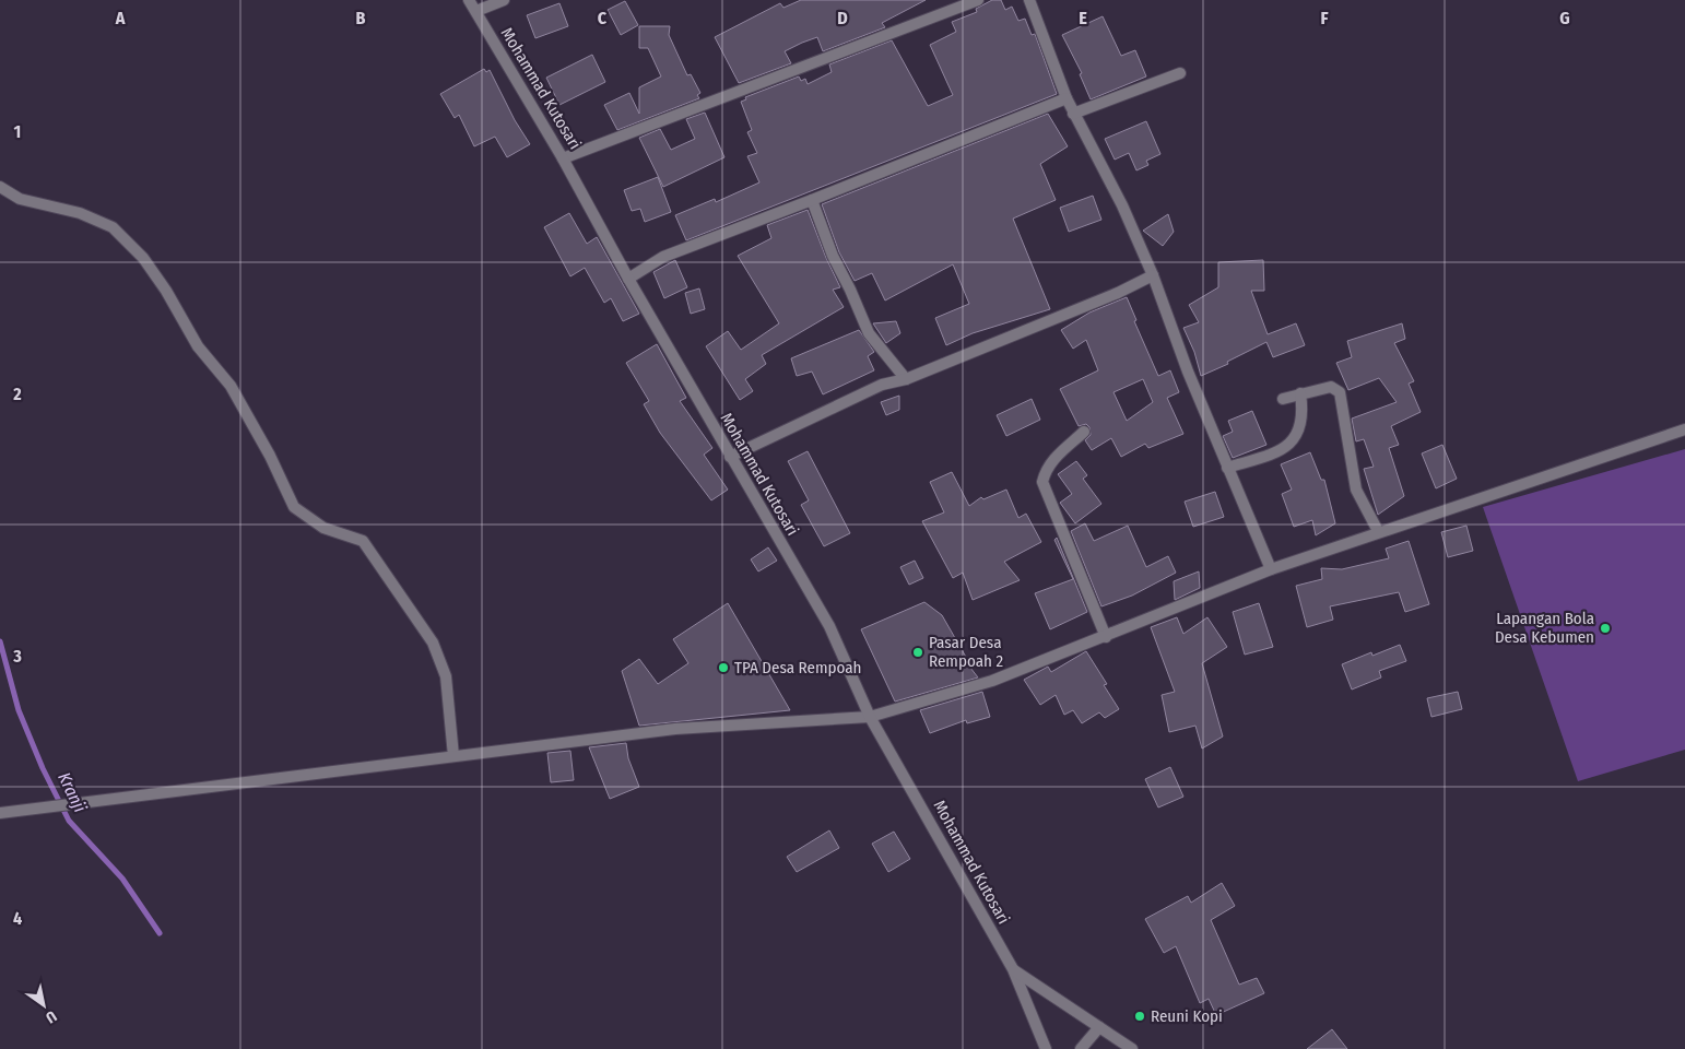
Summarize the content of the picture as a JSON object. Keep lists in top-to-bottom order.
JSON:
{
  "streets": {
    "street": ["Mohammad Kutosari"]
  },
  "water": ["Kranji"],
  "places": [
    "Lapangan Bola Desa Kebumen",
    "Pasar Desa Rempoah 2",
    "TPA Desa Rempoah",
    "Reuni Kopi"
  ],
  "north": "bottom right",
  "grid": {
    "columns": [
      "A",
      "B",
      "C",
      "D",
      "E",
      "F",
      "G"
    ],
    "rows": [
      "1",
      "2",
      "3",
      "4"
    ]
  }
}
